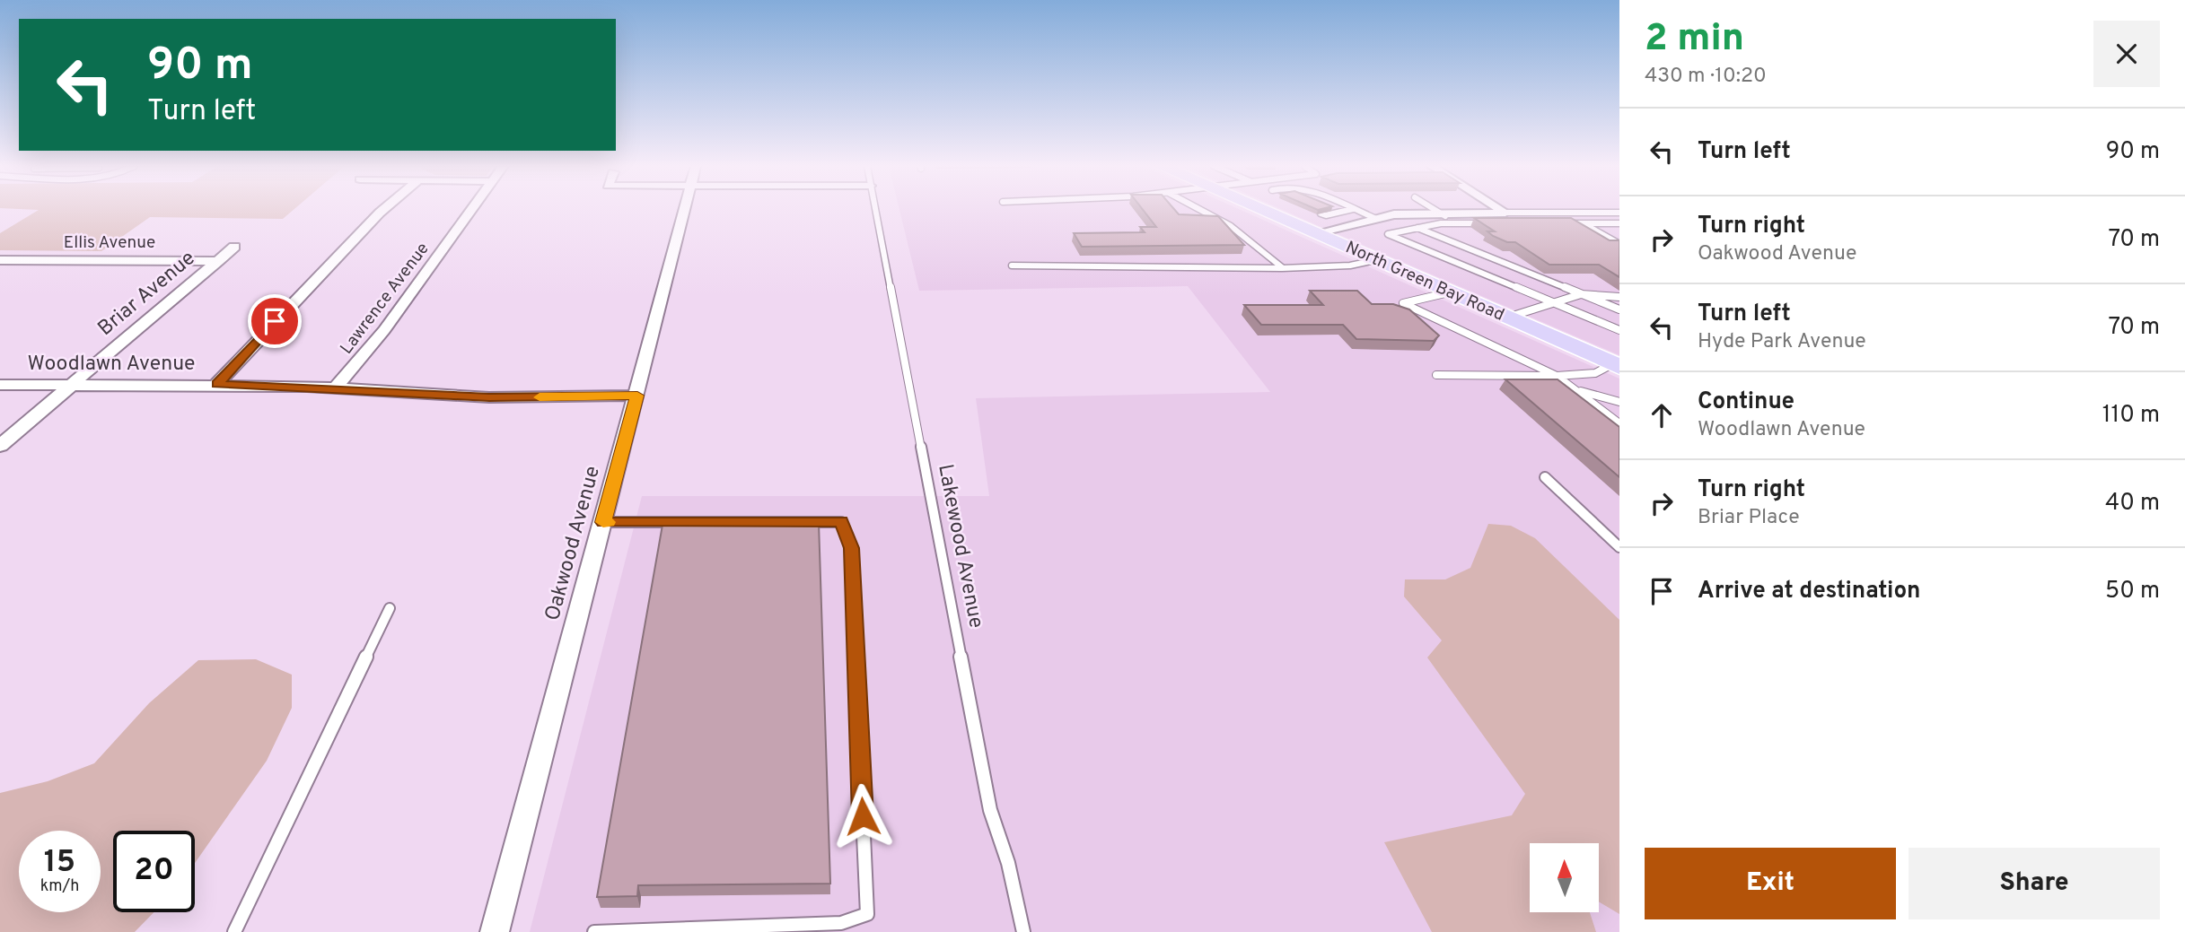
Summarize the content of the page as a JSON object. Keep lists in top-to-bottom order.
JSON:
{
  "streets": {
    "main road": ["North Green Bay Road"],
    "street": [
      "Ellis Avenue",
      "Briar Avenue",
      "Lawrence Avenue",
      "Woodlawn Avenue",
      "Oakwood Avenue"
    ],
    "lane": ["Lakewood Avenue"]
  },
  "crossings": [
    ["Ellis Avenue", "Briar Avenue"],
    ["Briar Avenue", "Woodlawn Avenue"],
    ["Lawrence Avenue", "Woodlawn Avenue"],
    ["Woodlawn Avenue", "Oakwood Avenue"]
  ],
  "north": "top",
  "page": {
    "heading": ["2 min", "430 m · 10:20"],
    "turn": ["90 m", "Turn left"],
    "list": [
      {
        "name": "Turn left",
        "value": "90 m"
      },
      {
        "name": "Turn right",
        "note": "Oakwood Avenue",
        "value": "70 m"
      },
      {
        "name": "Turn left",
        "note": "Hyde Park Avenue",
        "value": "70 m"
      },
      {
        "name": "Continue",
        "note": "Woodlawn Avenue",
        "value": "110 m"
      },
      {
        "name": "Turn right",
        "note": "Briar Place",
        "value": "40 m"
      },
      {
        "name": "Arrive at destination",
        "value": "50 m"
      }
    ],
    "speed": "15 km/h",
    "limit": "20",
    "buttons": ["Exit", "Share"]
  }
}
